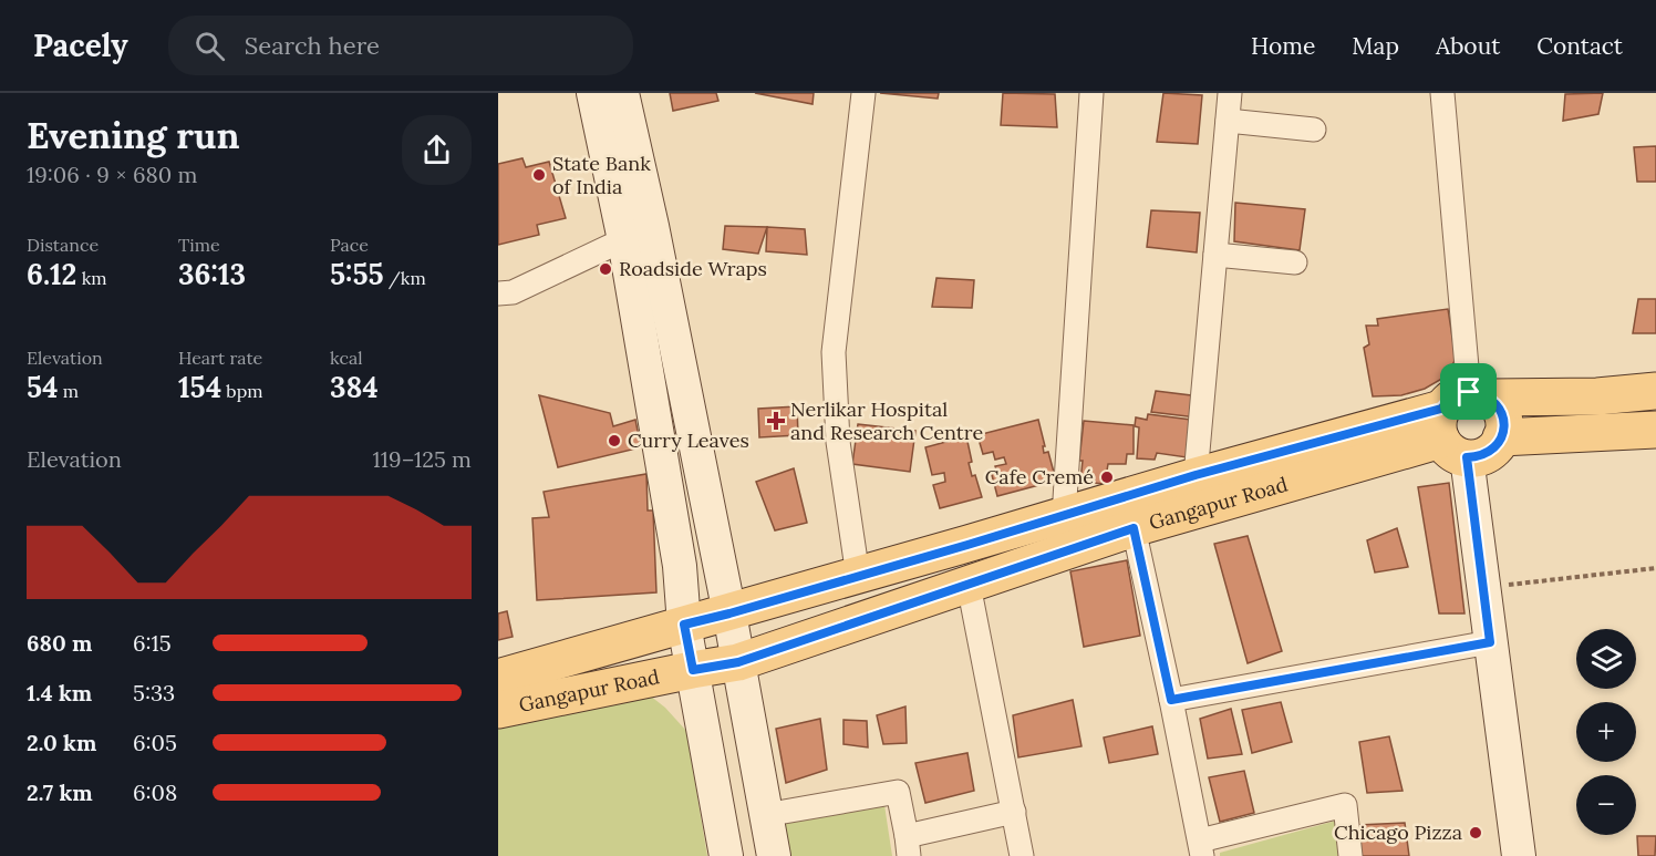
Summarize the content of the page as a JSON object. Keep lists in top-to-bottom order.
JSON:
{
  "streets": {
    "main road": ["Gangapur Road"]
  },
  "places": {
    "other": [
      "State Bank of India",
      "Roadside Wraps",
      "Curry Leaves",
      "Cafe Cremé",
      "Chicago Pizza"
    ],
    "health": ["Nerlikar Hospital and Research Centre"]
  },
  "page": {
    "header": "Pacely",
    "search": "Search here",
    "nav": [
      "Home",
      "Map",
      "About",
      "Contact"
    ],
    "heading": ["Evening run", "19:06 · 9 × 680 m"],
    "stats": [
      ["Distance", "6.12 km"],
      ["Time", "36:13"],
      ["Pace", "5:55 /km"],
      ["Elevation", "54 m"],
      ["Heart rate", "154 bpm"],
      ["kcal", "384"]
    ],
    "chart": ["Elevation", "119–125 m"],
    "list": [
      {
        "name": "680 m",
        "note": "6:15"
      },
      {
        "name": "1.4 km",
        "note": "5:33"
      },
      {
        "name": "2.0 km",
        "note": "6:05"
      },
      {
        "name": "2.7 km",
        "note": "6:08"
      }
    ],
    "map_buttons": ["+", "−"]
  }
}
